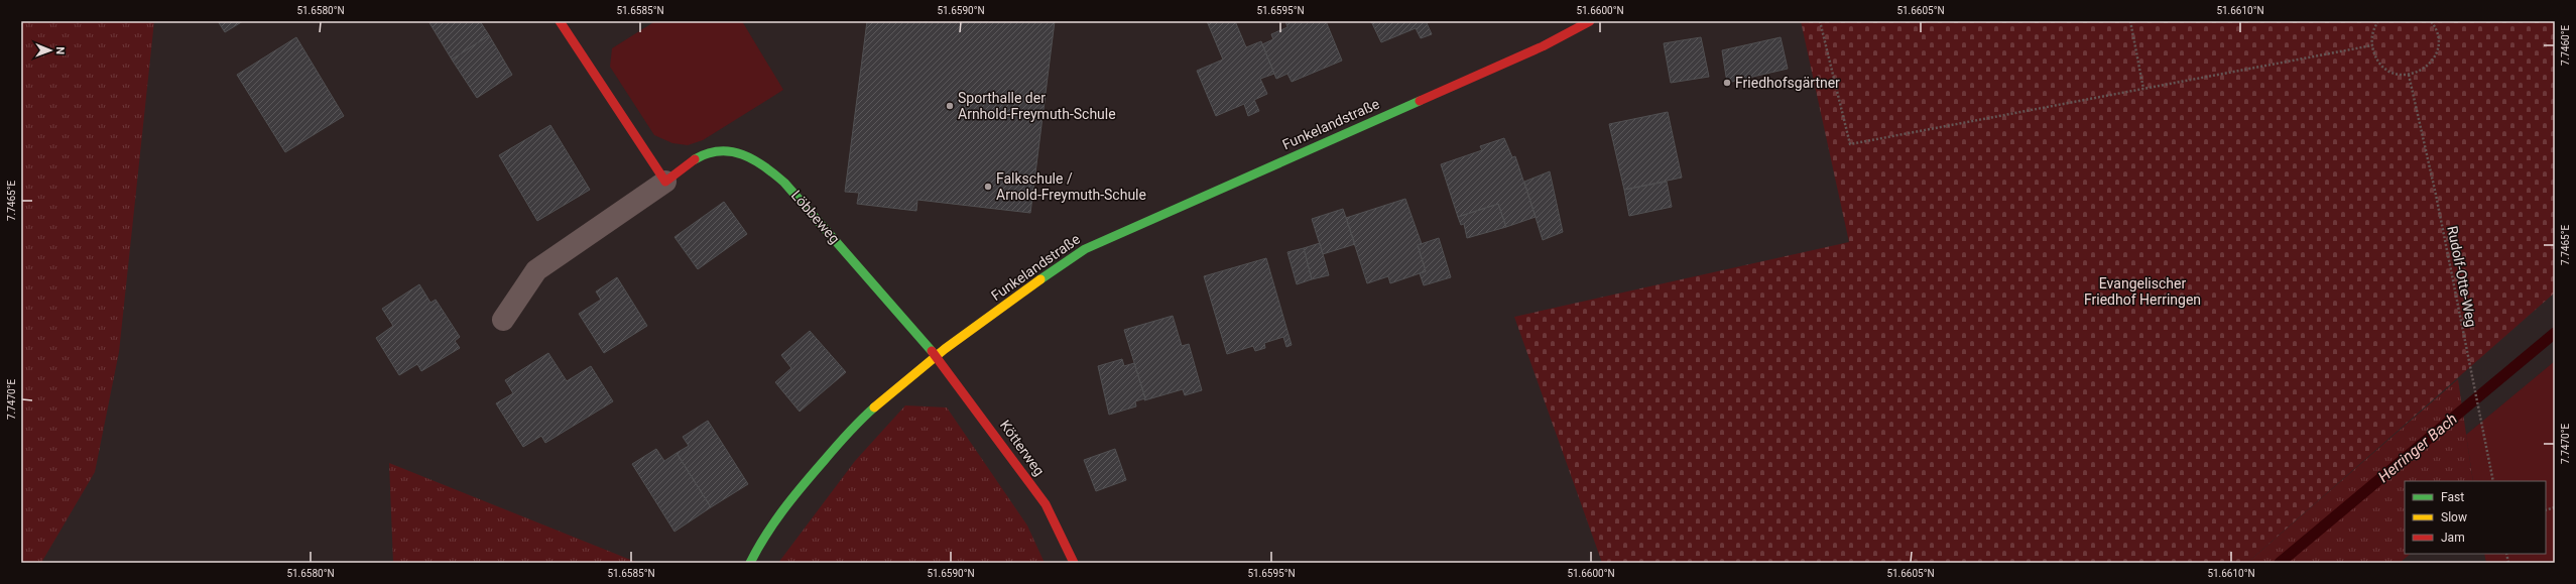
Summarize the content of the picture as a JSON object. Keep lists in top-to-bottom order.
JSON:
{
  "streets": {
    "street": ["Funkelandstraße", "Löbbeweg", "Kötterweg"],
    "path": ["Rudolf-Otte-Weg"]
  },
  "crossings": [
    ["Funkelandstraße", "Löbbeweg"],
    ["Funkelandstraße", "Kötterweg"],
    ["Löbbeweg", "Kötterweg"]
  ],
  "water": ["Herringer Bach"],
  "parks": ["Evangelischer Friedhof Herringen"],
  "places": ["Friedhofsgärtner", "Sporthalle der Arnhold-Freymuth-Schule", "Falkschule / Arnold-Freymuth-Schule"],
  "legend": ["Fast", "Slow", "Jam"],
  "north": "right",
  "coordinates": [
    "51.6580°N",
    "51.6585°N",
    "51.6590°N",
    "51.6595°N",
    "51.6600°N",
    "51.6605°N",
    "51.6610°N",
    "7.7460°E",
    "7.7465°E",
    "7.7470°E"
  ]
}
